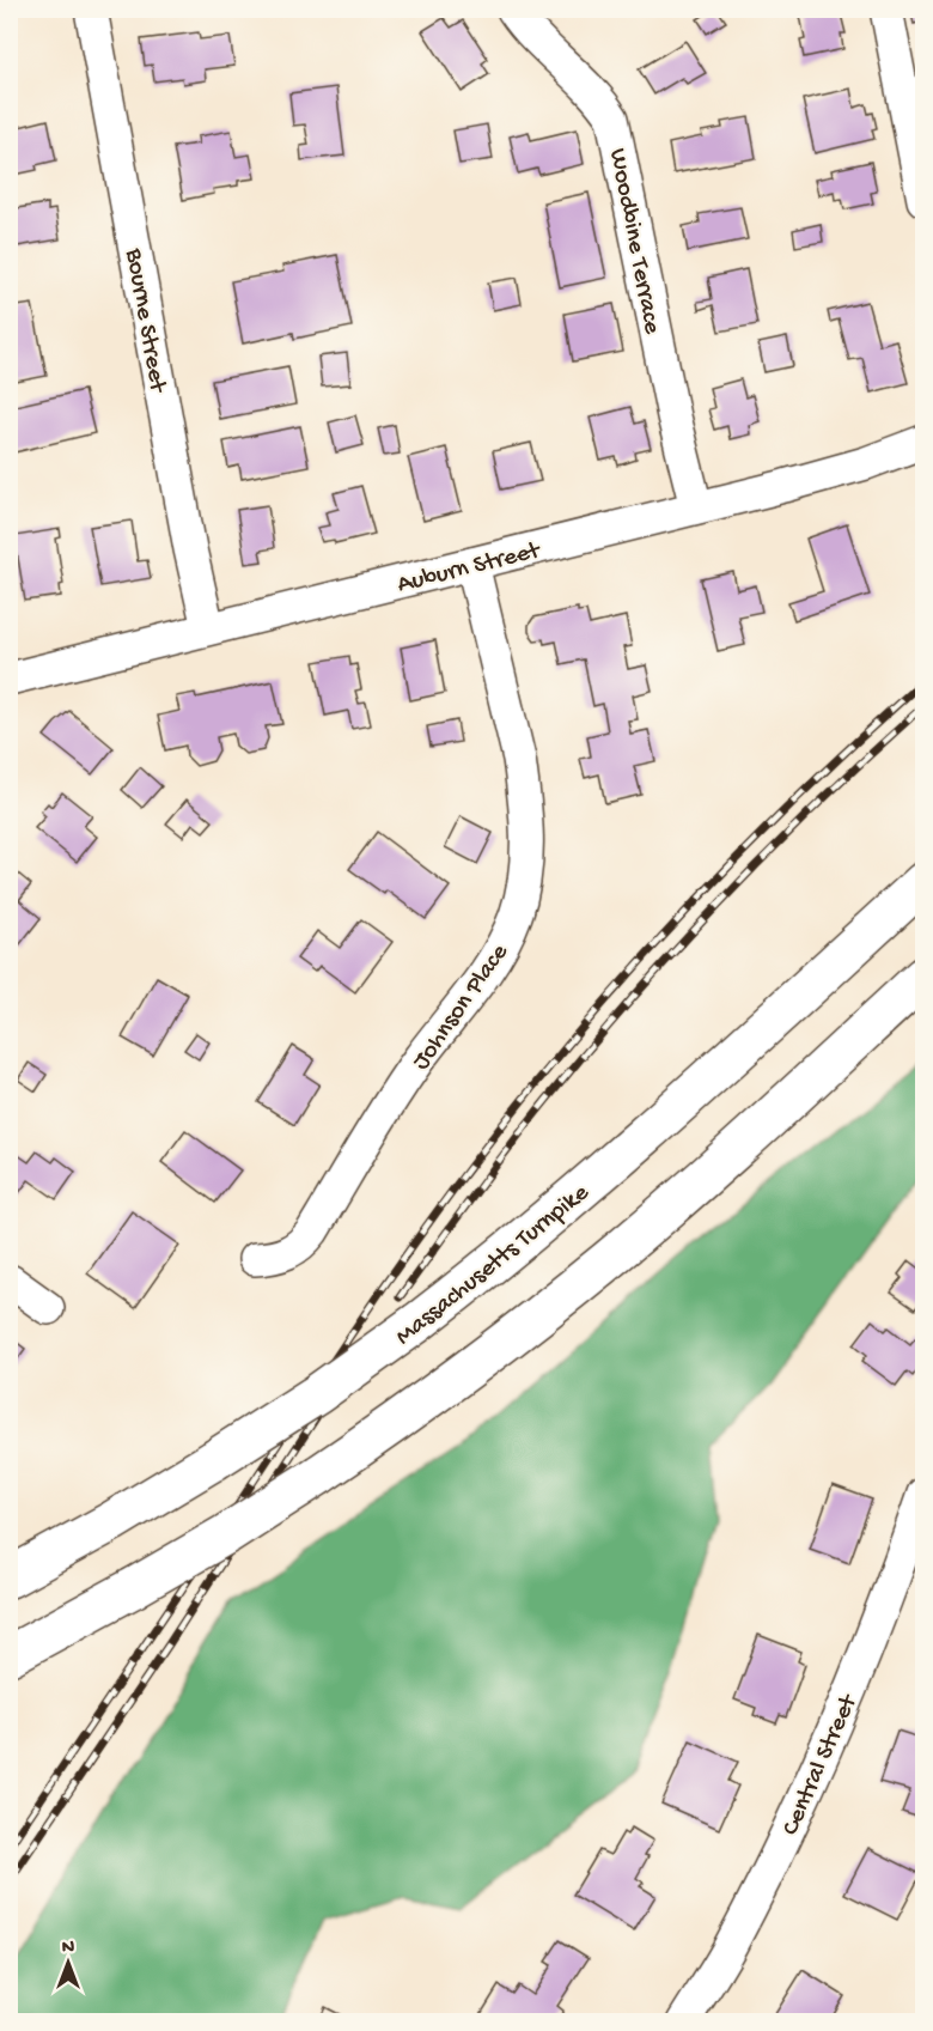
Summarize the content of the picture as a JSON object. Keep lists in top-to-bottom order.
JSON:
{
  "streets": {
    "highway": ["Massachusetts Turnpike"],
    "street": [
      "Woodbine Terrace",
      "Bourne Street",
      "Auburn Street",
      "Johnson Place",
      "Central Street"
    ]
  },
  "crossings": [
    ["Woodbine Terrace", "Auburn Street"],
    ["Bourne Street", "Auburn Street"],
    ["Auburn Street", "Johnson Place"]
  ],
  "north": "top"
}
